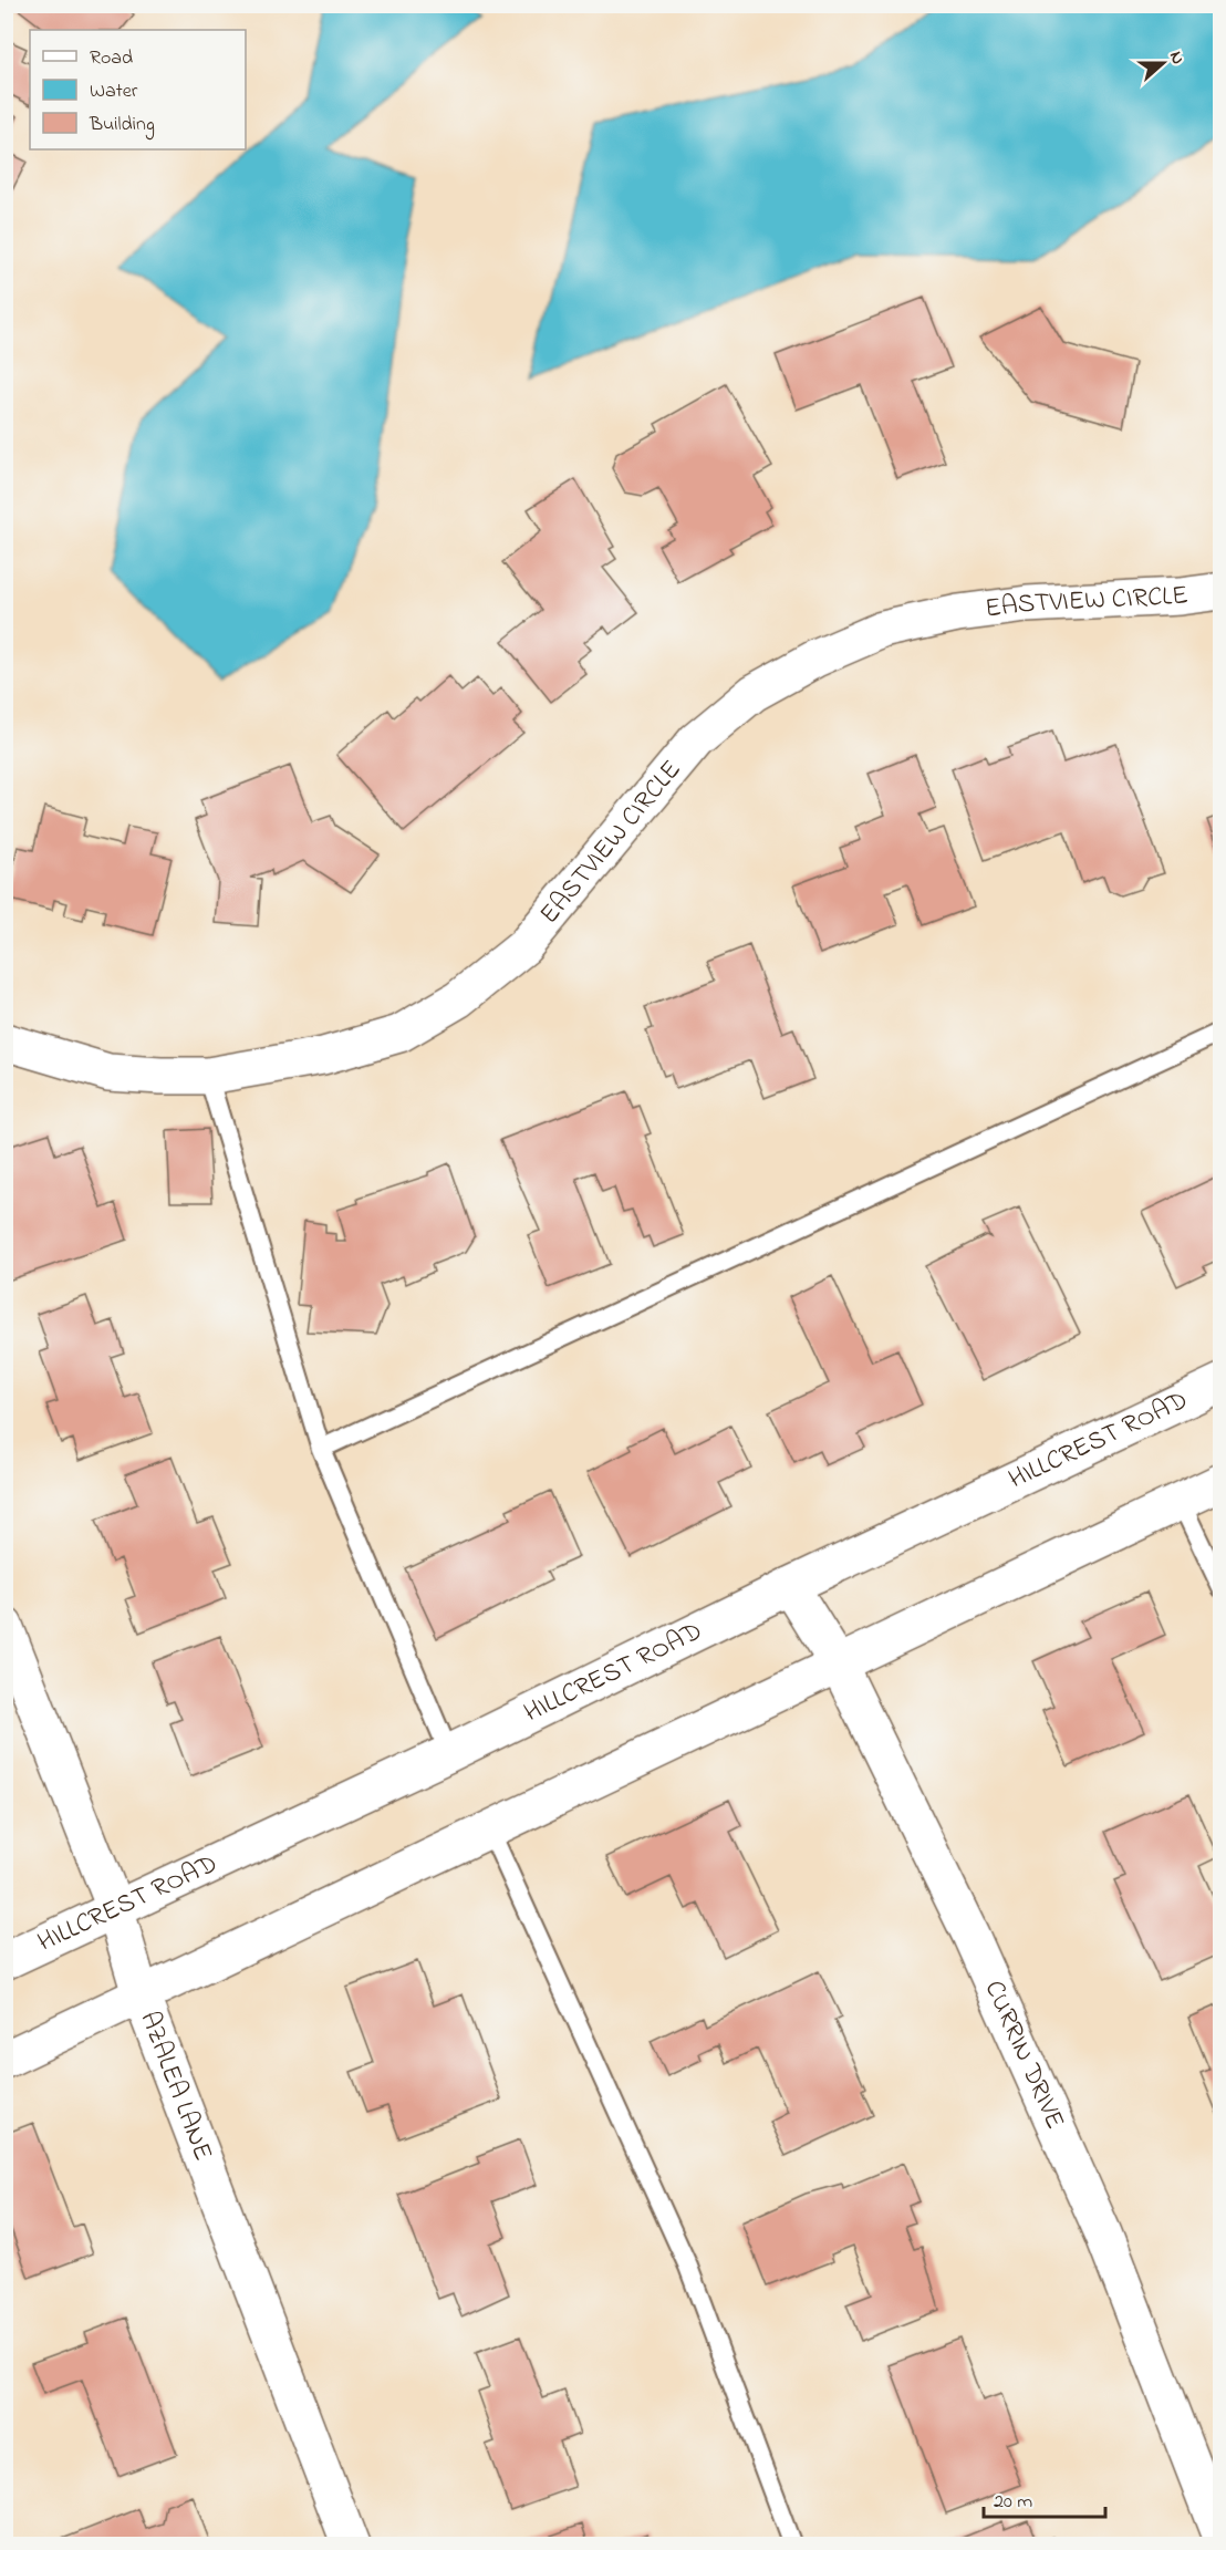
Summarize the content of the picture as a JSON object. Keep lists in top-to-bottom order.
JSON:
{
  "streets": {
    "street": [
      "EASTVIEW CIRCLE",
      "HILLCREST ROAD",
      "CURRIN DRIVE",
      "AZALEA LANE"
    ]
  },
  "crossings": [
    ["HILLCREST ROAD", "CURRIN DRIVE"],
    ["HILLCREST ROAD", "AZALEA LANE"]
  ],
  "legend": ["Road", "Water", "Building"],
  "scale_bar": "20 m",
  "north": "right"
}
